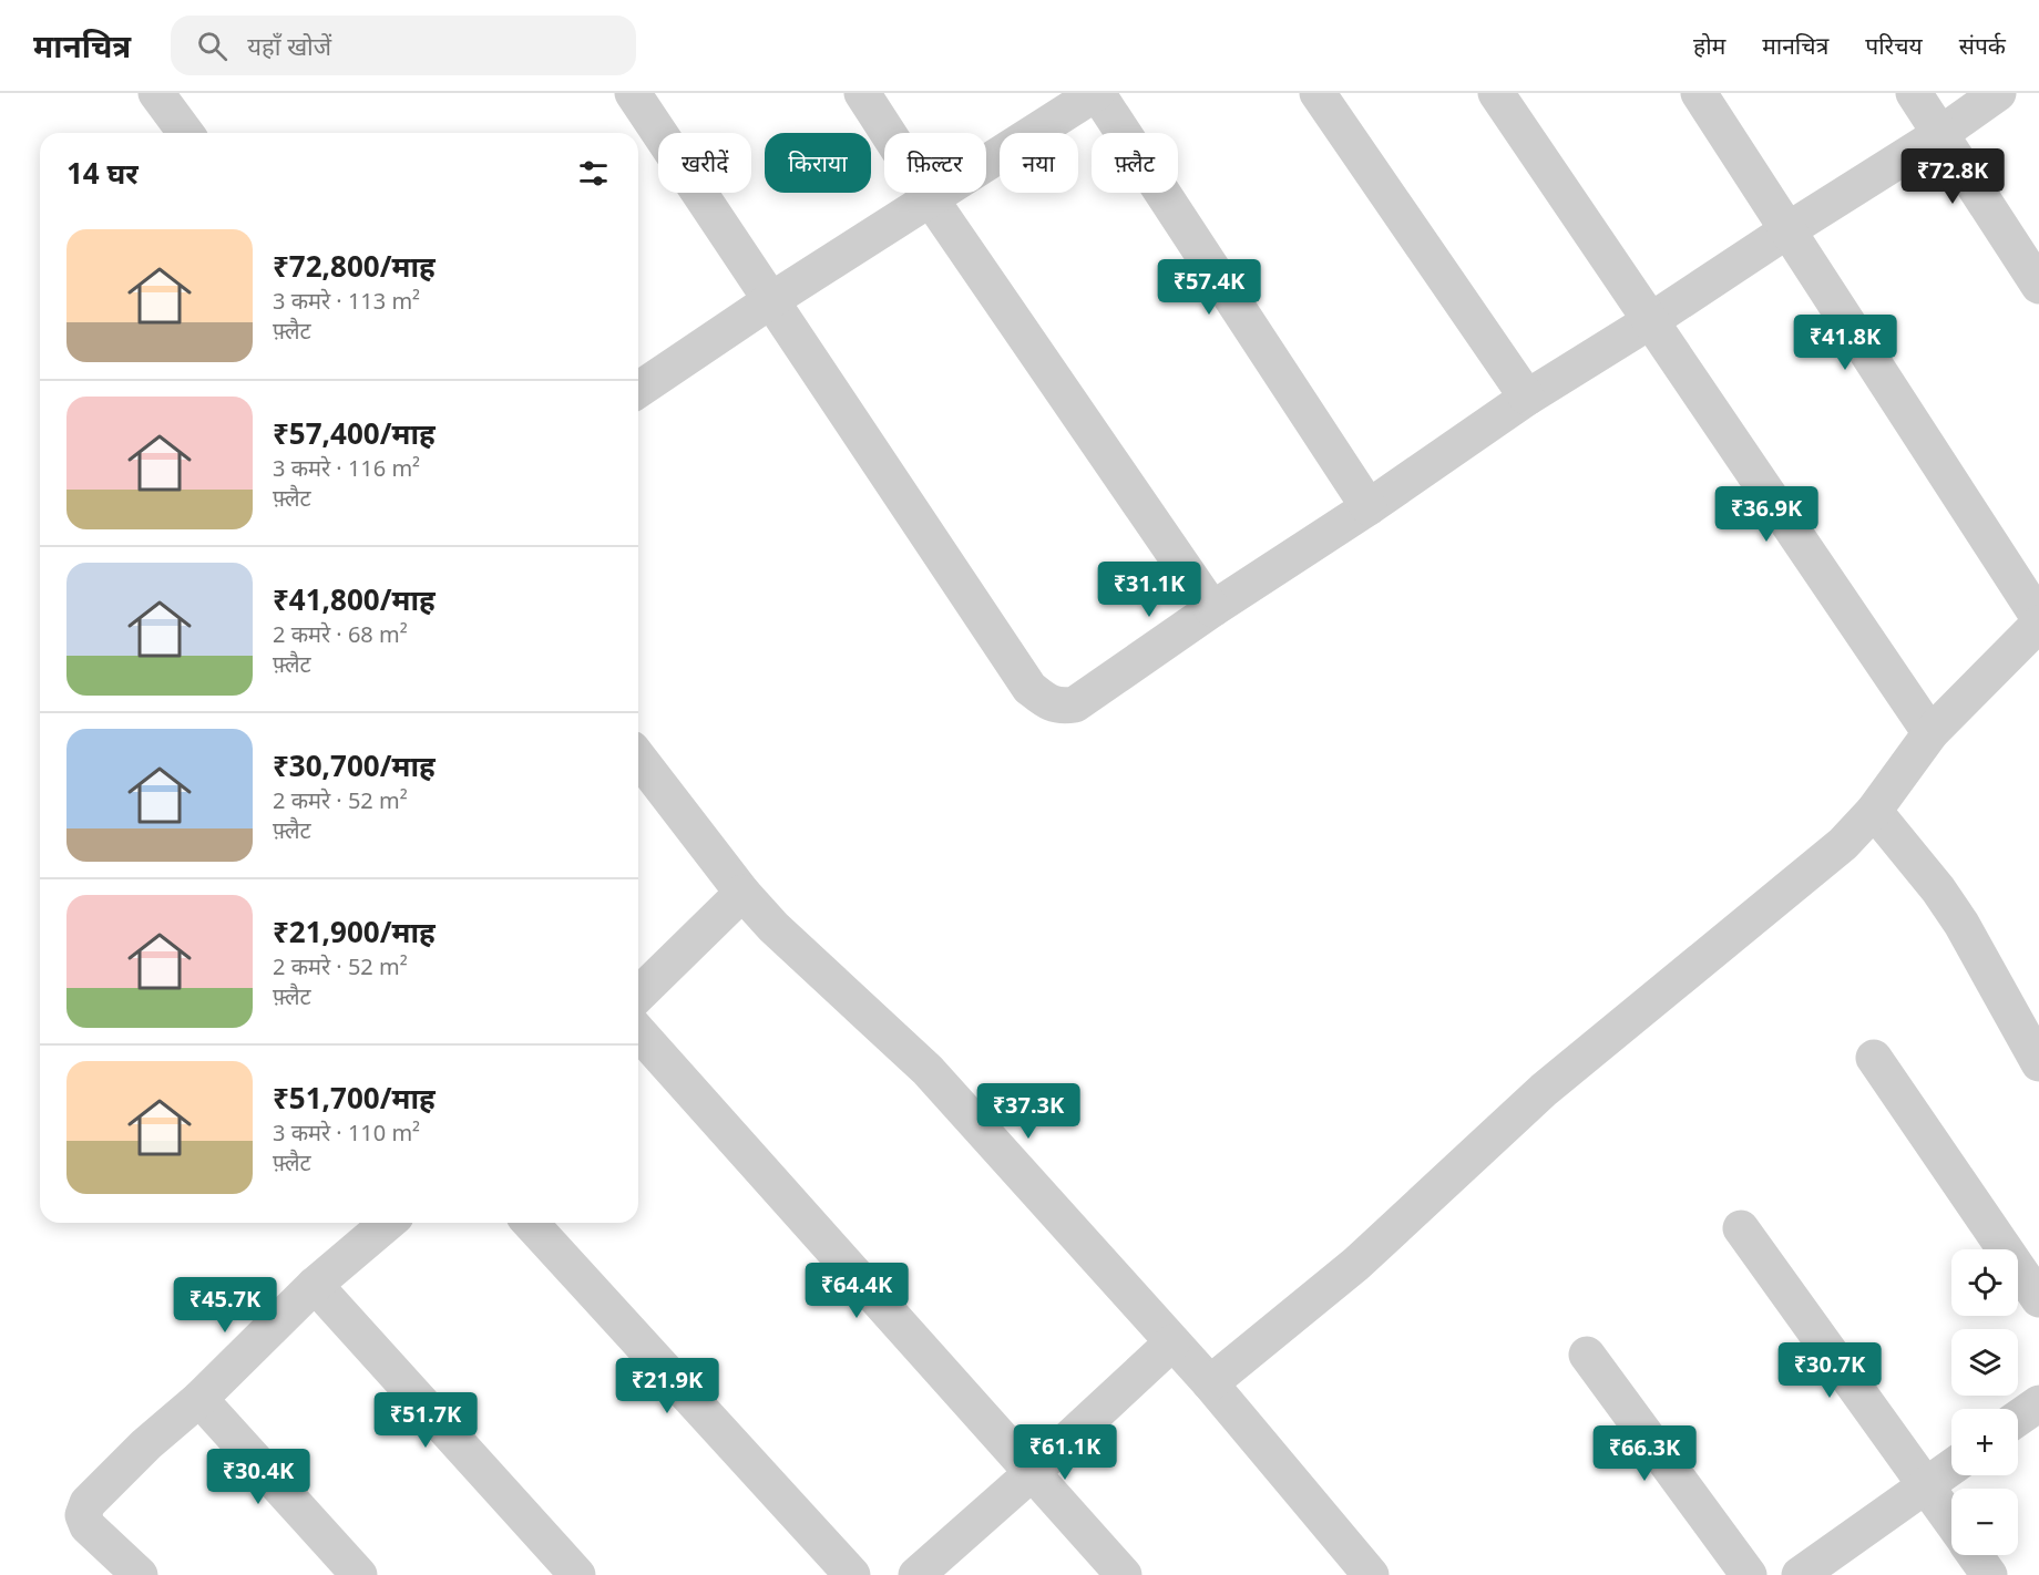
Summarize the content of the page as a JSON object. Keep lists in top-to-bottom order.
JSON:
{
  "page": {
    "header": "मानचित्र",
    "search": "यहाँ खोजें",
    "nav": [
      "होम",
      "मानचित्र",
      "परिचय",
      "संपर्क"
    ],
    "chip": [
      "खरीदें",
      "किराया",
      "फ़िल्टर",
      "नया",
      "फ़्लैट"
    ],
    "heading": "14 घर",
    "price": [
      "₹72.8K",
      "₹57.4K",
      "₹41.8K",
      "₹36.9K",
      "₹31.1K",
      "₹37.3K",
      "₹64.4K",
      "₹45.7K",
      "₹30.7K",
      "₹21.9K",
      "₹51.7K",
      "₹61.1K",
      "₹66.3K",
      "₹30.4K"
    ],
    "list": [
      {
        "name": "₹72,800/माह",
        "note": "3 कमरे · 113 m² · फ़्लैट"
      },
      {
        "name": "₹57,400/माह",
        "note": "3 कमरे · 116 m² · फ़्लैट"
      },
      {
        "name": "₹41,800/माह",
        "note": "2 कमरे · 68 m² · फ़्लैट"
      },
      {
        "name": "₹30,700/माह",
        "note": "2 कमरे · 52 m² · फ़्लैट"
      },
      {
        "name": "₹21,900/माह",
        "note": "2 कमरे · 52 m² · फ़्लैट"
      },
      {
        "name": "₹51,700/माह",
        "note": "3 कमरे · 110 m² · फ़्लैट"
      }
    ],
    "map_buttons": ["+", "−"]
  }
}
